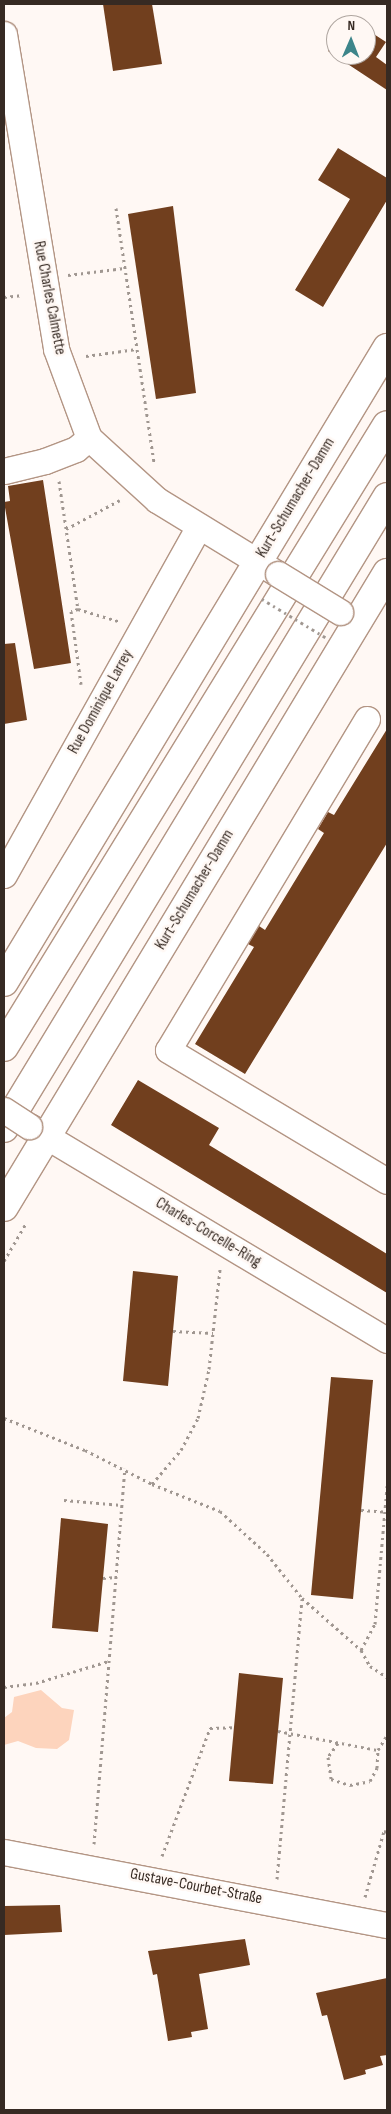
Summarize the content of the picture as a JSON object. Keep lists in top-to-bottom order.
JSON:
{
  "streets": {
    "main road": ["Kurt-Schumacher-Damm"],
    "street": [
      "Rue Charles Calmette",
      "Rue Dominique Larrey",
      "Charles-Corcelle-Ring",
      "Gustave-Courbet-Straße"
    ]
  },
  "crossings": [
    ["Rue Charles Calmette", "Kurt-Schumacher-Damm"],
    ["Rue Charles Calmette", "Rue Dominique Larrey"],
    ["Kurt-Schumacher-Damm", "Charles-Corcelle-Ring"]
  ],
  "north": "top"
}
